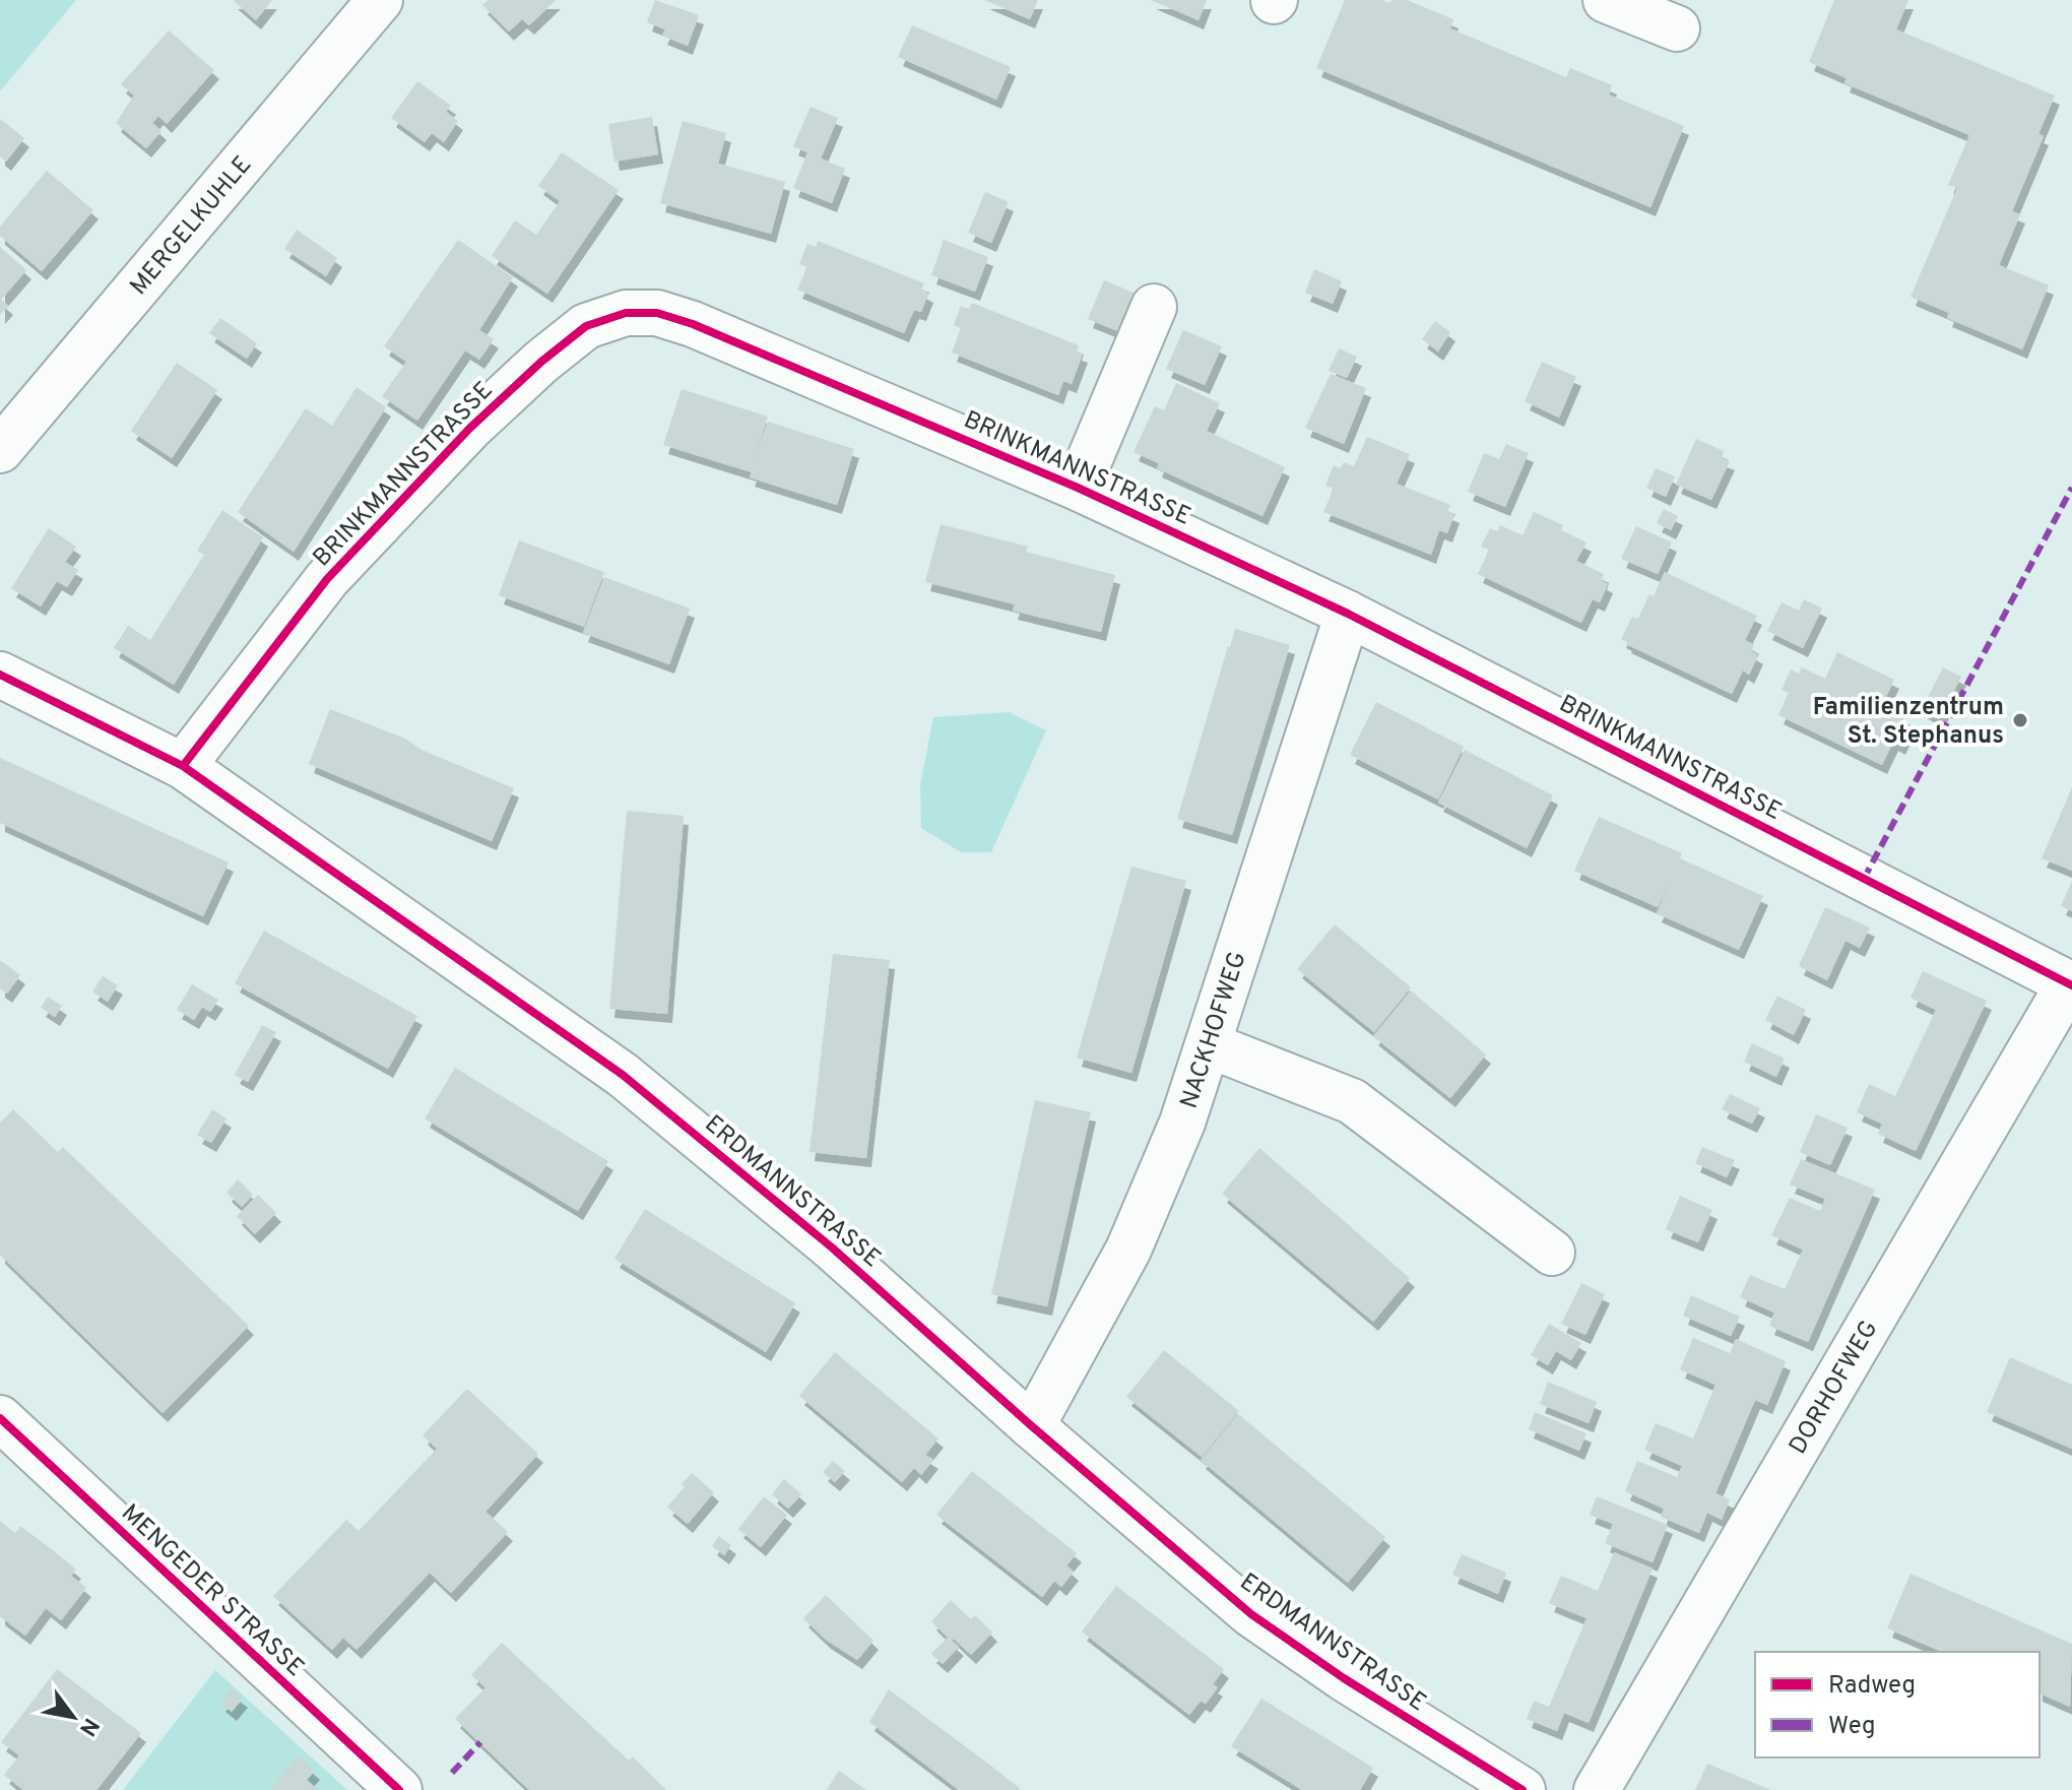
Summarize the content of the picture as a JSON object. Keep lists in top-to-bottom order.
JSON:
{
  "streets": {
    "street": [
      "MERGELKUHLE",
      "BRINKMANNSTRASSE",
      "NACKHOFWEG",
      "ERDMANNSTRASSE",
      "DORHOFWEG",
      "MENGEDER STRASSE"
    ]
  },
  "crossings": [
    ["BRINKMANNSTRASSE", "NACKHOFWEG"],
    ["BRINKMANNSTRASSE", "ERDMANNSTRASSE"],
    ["BRINKMANNSTRASSE", "DORHOFWEG"],
    ["NACKHOFWEG", "ERDMANNSTRASSE"]
  ],
  "places": ["Familienzentrum St. Stephanus"],
  "legend": ["Radweg", "Weg"],
  "north": "bottom right"
}
